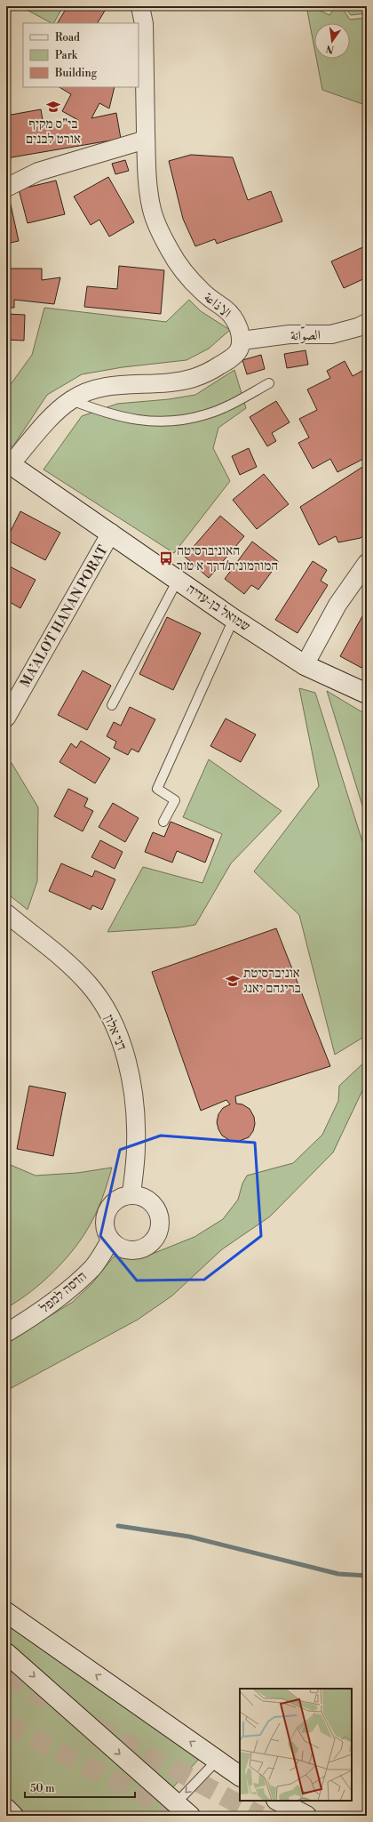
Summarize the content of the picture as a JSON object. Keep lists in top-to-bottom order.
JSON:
{
  "streets": {
    "main road": ["שמואל בן-עדיה"],
    "street": [
      "الاذاعة",
      "الصوّانة",
      "MA’ALOT HANAN PORAT",
      "דני אלון",
      "הדסה למפל"
    ]
  },
  "crossings": [
    ["الاذاعة", "الصوّانة"],
    ["שמואל בן-עדיה", "MA’ALOT HANAN PORAT"],
    ["דני אלון", "הדסה למפל"]
  ],
  "places": {
    "school or university": ["בי\"ס מקיף אורט לבנים", "אוניברסיטת בריגהם יאנג"],
    "bus stop": ["האוניברסיטה המורמונית/דרך א טור"]
  },
  "legend": ["Road", "Park", "Building"],
  "scale_bar": "50 m",
  "north": "bottom"
}
